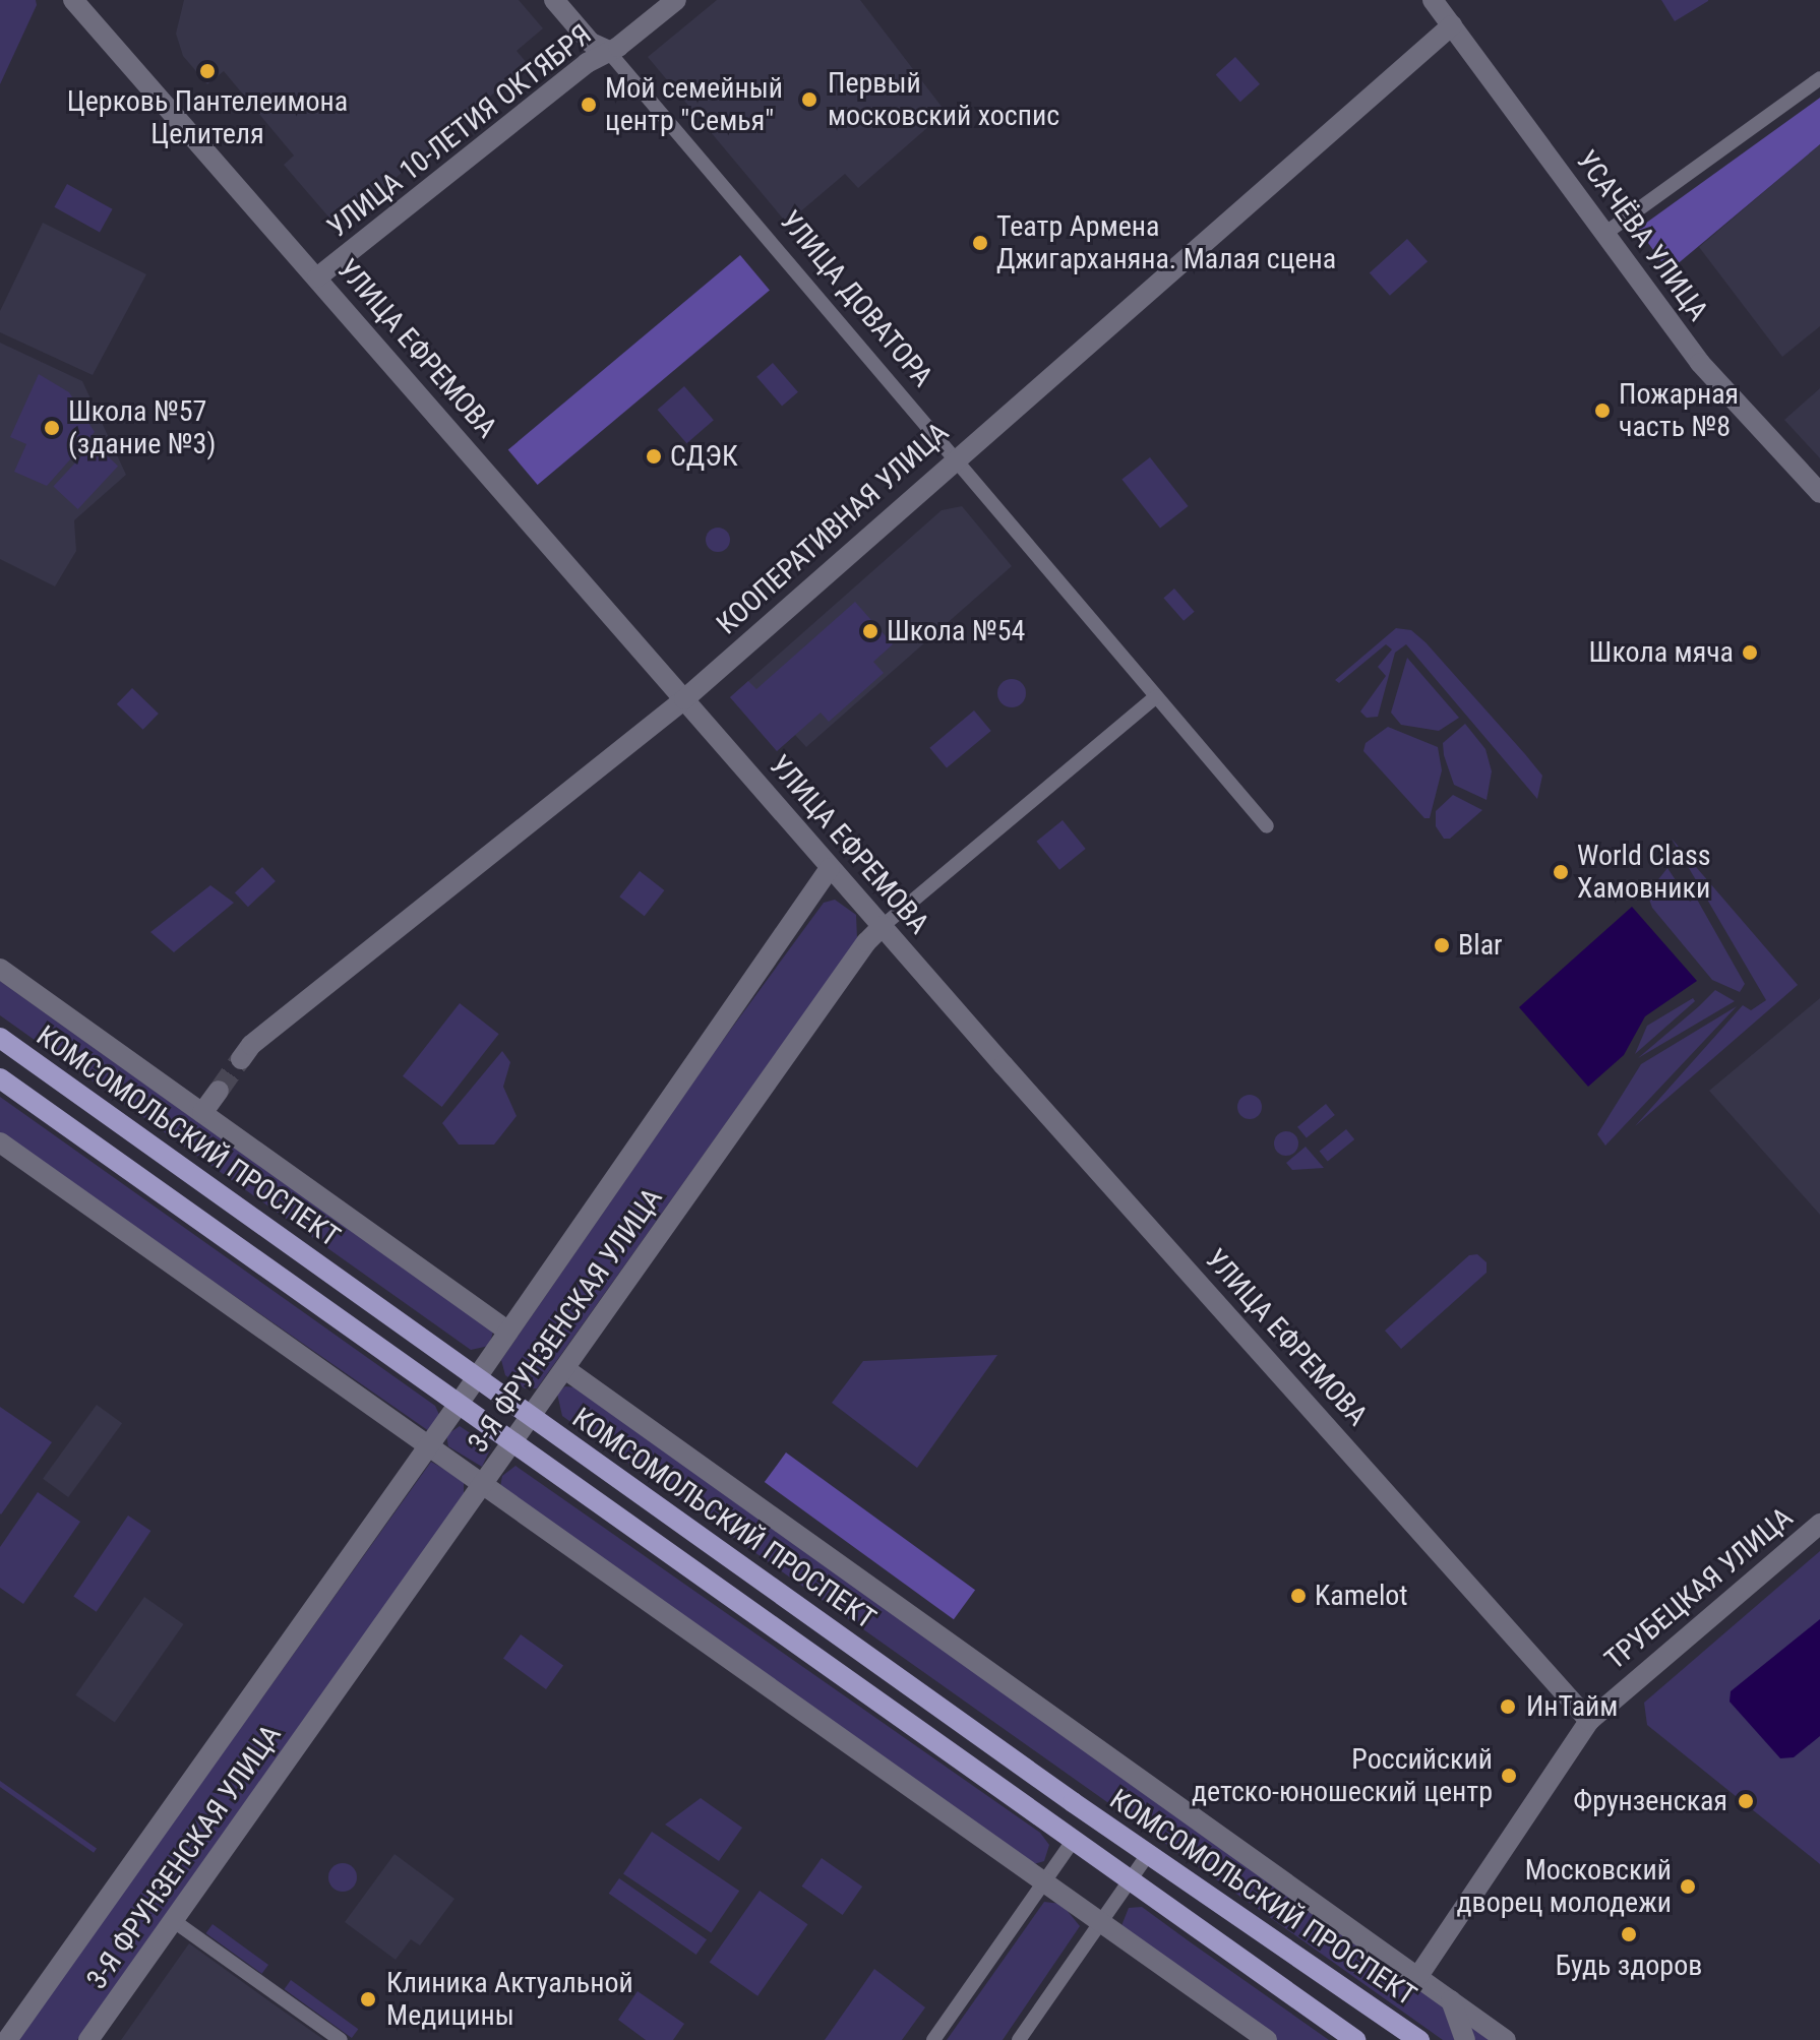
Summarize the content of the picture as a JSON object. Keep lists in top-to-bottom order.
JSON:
{
  "streets": {
    "main road": ["КОМСОМОЛЬСКИЙ ПРОСПЕКТ"],
    "street": [
      "УЛИЦА 10-ЛЕТИЯ ОКТЯБРЯ",
      "УСАЧЁВА УЛИЦА",
      "УЛИЦА ДОВАТОРА",
      "УЛИЦА ЕФРЕМОВА",
      "КООПЕРАТИВНАЯ УЛИЦА",
      "3-Я ФРУНЗЕНСКАЯ УЛИЦА",
      "ТРУБЕЦКАЯ УЛИЦА"
    ]
  },
  "crossings": [
    ["УЛИЦА 10-ЛЕТИЯ ОКТЯБРЯ", "УЛИЦА ДОВАТОРА"],
    ["УЛИЦА 10-ЛЕТИЯ ОКТЯБРЯ", "УЛИЦА ЕФРЕМОВА"],
    ["УСАЧЁВА УЛИЦА", "КООПЕРАТИВНАЯ УЛИЦА"],
    ["УЛИЦА ДОВАТОРА", "КООПЕРАТИВНАЯ УЛИЦА"],
    ["УЛИЦА ДОВАТОРА", "3-Я ФРУНЗЕНСКАЯ УЛИЦА"],
    ["УЛИЦА ЕФРЕМОВА", "КООПЕРАТИВНАЯ УЛИЦА"],
    ["УЛИЦА ЕФРЕМОВА", "3-Я ФРУНЗЕНСКАЯ УЛИЦА"],
    ["УЛИЦА ЕФРЕМОВА", "ТРУБЕЦКАЯ УЛИЦА"],
    ["КОМСОМОЛЬСКИЙ ПРОСПЕКТ", "3-Я ФРУНЗЕНСКАЯ УЛИЦА"],
    ["КОМСОМОЛЬСКИЙ ПРОСПЕКТ", "ТРУБЕЦКАЯ УЛИЦА"]
  ],
  "places": [
    "Церковь Пантелеимона Целителя",
    "Первый московский хоспис",
    "Мой семейный центр \"Семья\"",
    "Театр Армена Джигарханяна. Малая сцена",
    "Пожарная часть №8",
    "Школа №57 (здание №3)",
    "СДЭК",
    "Школа №54",
    "Школа мяча",
    "World Class Хамовники",
    "Blar",
    "Kamelot",
    "ИнТайм",
    "Российский детско-юношеский центр",
    "Фрунзенская",
    "Московский дворец молодежи",
    "Будь здоров",
    "Клиника Актуальной Медицины"
  ]
}
